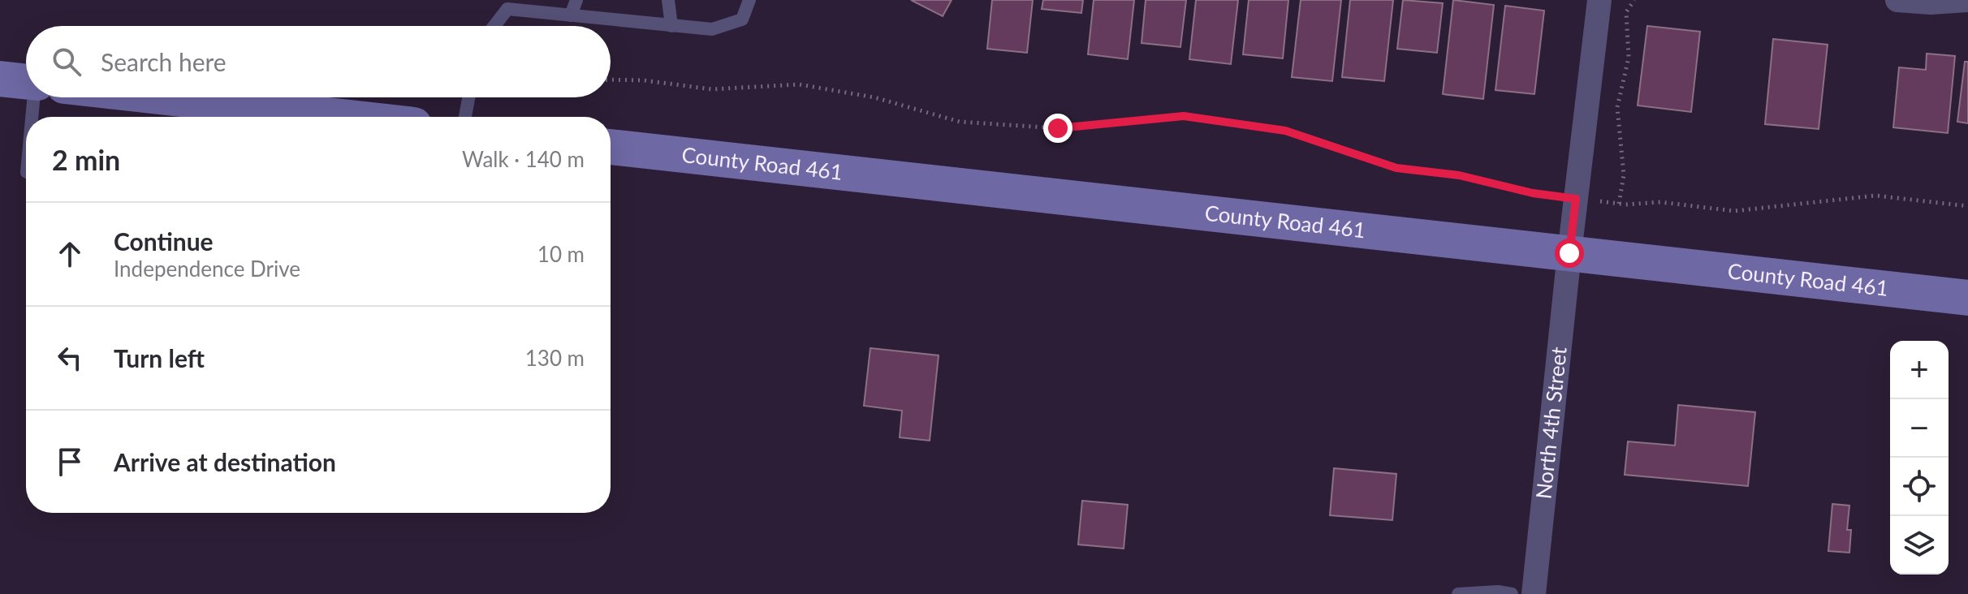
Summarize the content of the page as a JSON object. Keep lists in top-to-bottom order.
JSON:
{
  "streets": {
    "main road": ["County Road 461"],
    "street": ["North 4th Street"]
  },
  "crossings": [
    ["County Road 461", "North 4th Street"]
  ],
  "page": {
    "search": "Search here",
    "heading": ["2 min", "Walk · 140 m"],
    "list": [
      ["Continue", "Independence Drive", "10 m"],
      ["Turn left", "130 m"],
      "Arrive at destination"
    ],
    "map_buttons": ["+", "−"]
  }
}
